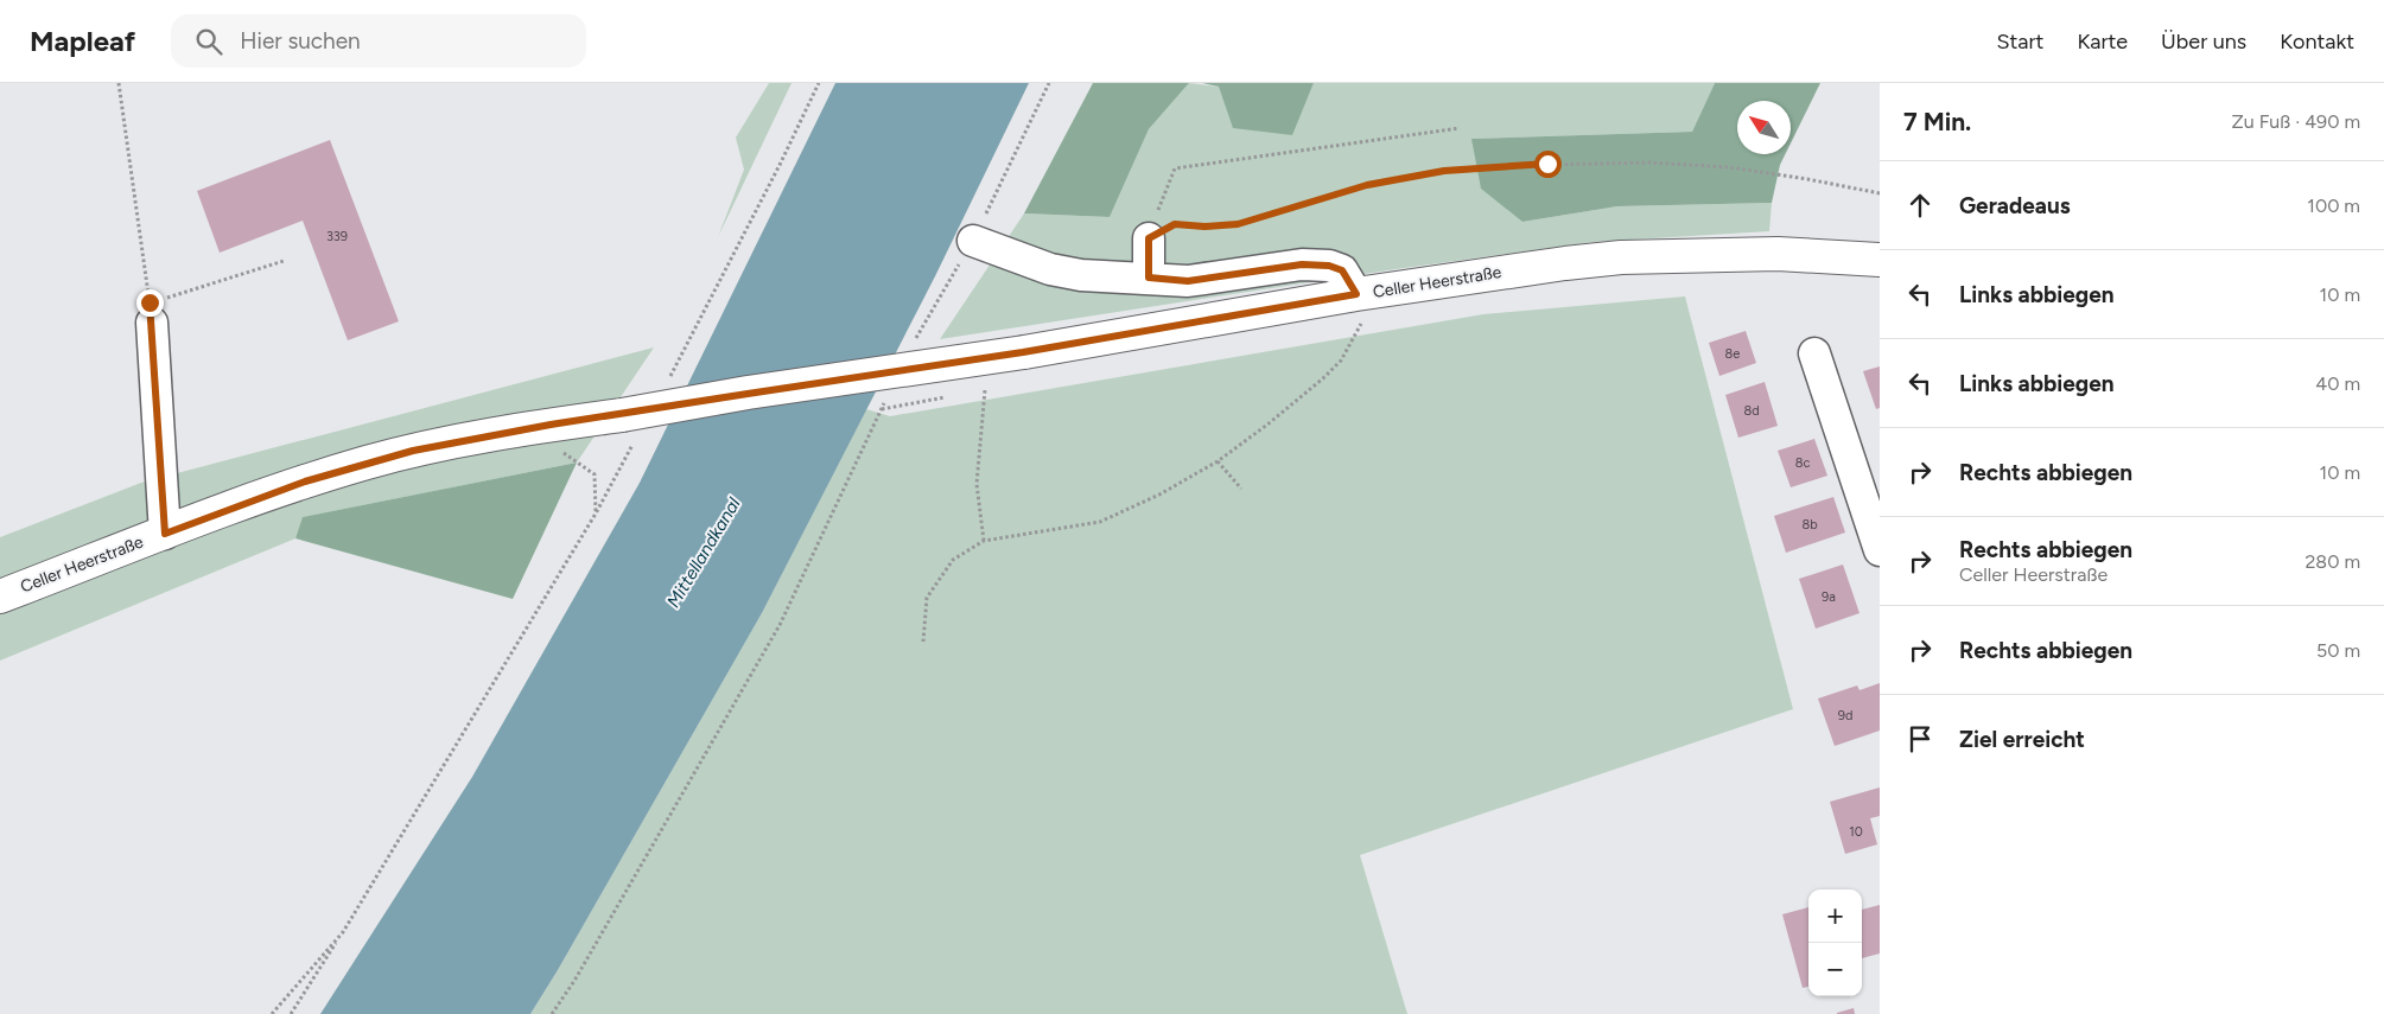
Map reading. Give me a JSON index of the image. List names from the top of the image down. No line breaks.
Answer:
{"streets":{"main road":["Celler Heerstraße"]},"water":["Mittellandkanal"],"house_numbers":["339","8e","8d","8c","8b","9a","9d","10"],"north":"top left","page":{"header":"Mapleaf","search":"Hier suchen","nav":["Start","Karte","Über uns","Kontakt"],"heading":["7 Min.","Zu Fuß · 490 m"],"list":[["Geradeaus","100 m"],["Links abbiegen","10 m"],["Links abbiegen","40 m"],["Rechts abbiegen","10 m"],["Rechts abbiegen","Celler Heerstraße","280 m"],["Rechts abbiegen","50 m"],"Ziel erreicht"],"map_buttons":["+","−"]}}
